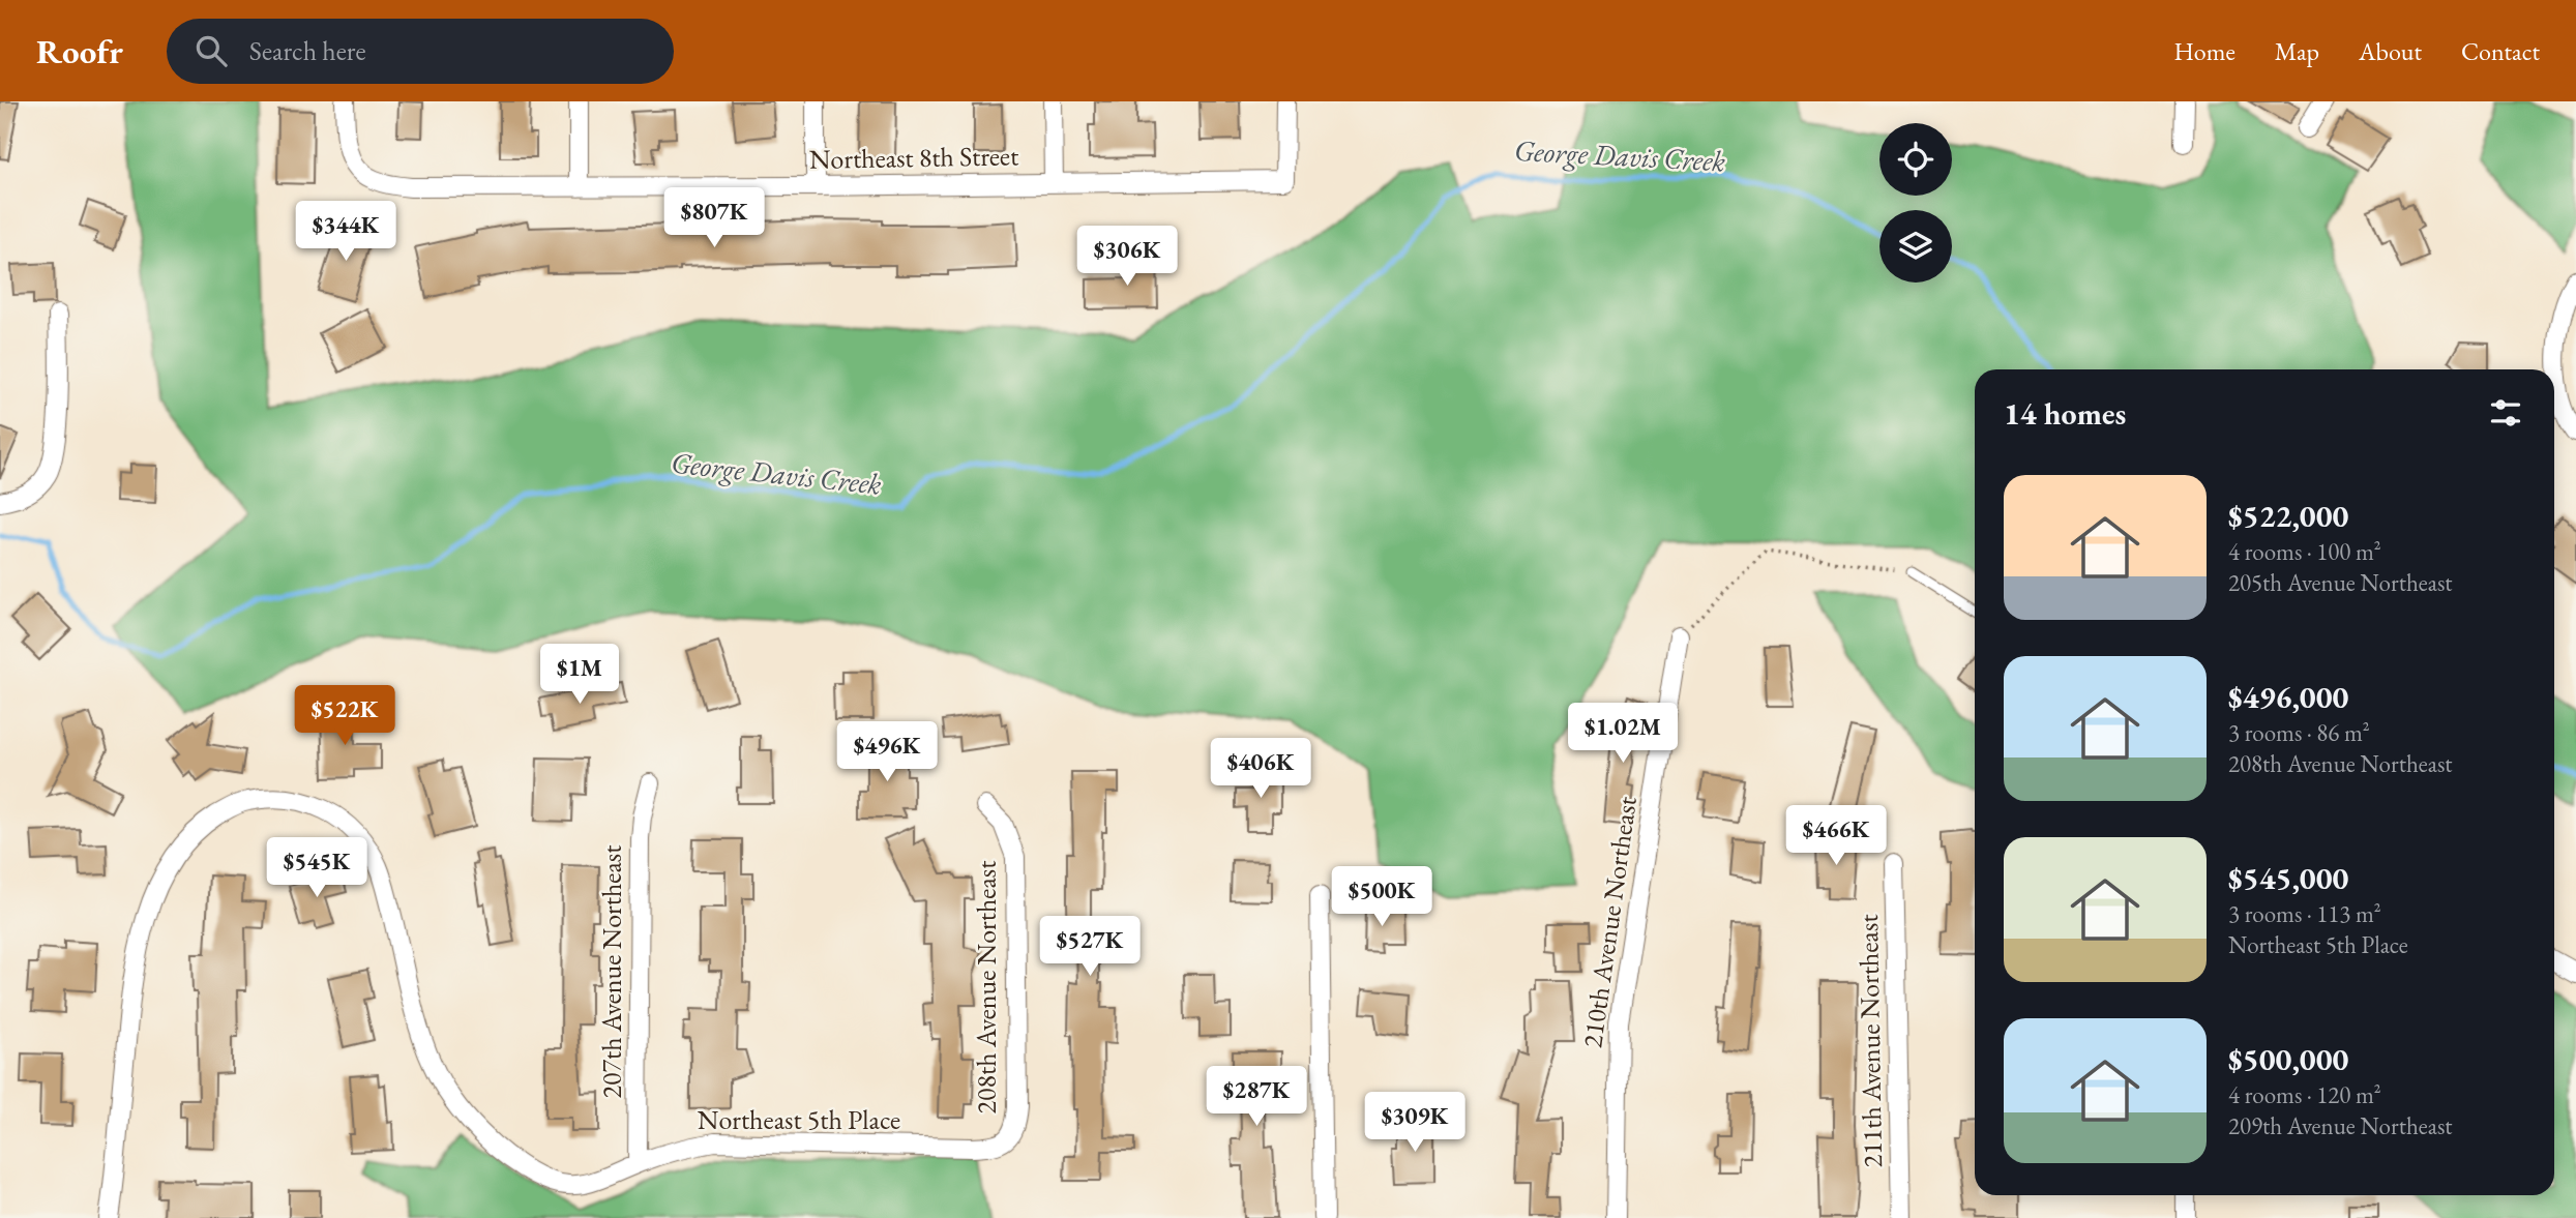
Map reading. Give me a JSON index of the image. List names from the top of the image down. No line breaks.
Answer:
{"streets":{"street":["Northeast 8th Street","210th Avenue Northeast","207th Avenue Northeast","208th Avenue Northeast","211th Avenue Northeast","Northeast 5th Place"]},"crossings":[["207th Avenue Northeast","Northeast 5th Place"],["208th Avenue Northeast","Northeast 5th Place"]],"water":["George Davis Creek"],"page":{"header":"Roofr","search":"Search here","nav":["Home","Map","About","Contact"],"price":["$807K","$344K","$306K","$1M","$522K","$1.02M","$496K","$406K","$466K","$545K","$500K","$527K","$287K","$309K"],"heading":"14 homes","list":[{"name":"$522,000","note":"4 rooms · 100 m² · 205th Avenue Northeast"},{"name":"$496,000","note":"3 rooms · 86 m² · 208th Avenue Northeast"},{"name":"$545,000","note":"3 rooms · 113 m² · Northeast 5th Place"},{"name":"$500,000","note":"4 rooms · 120 m² · 209th Avenue Northeast"}]}}
